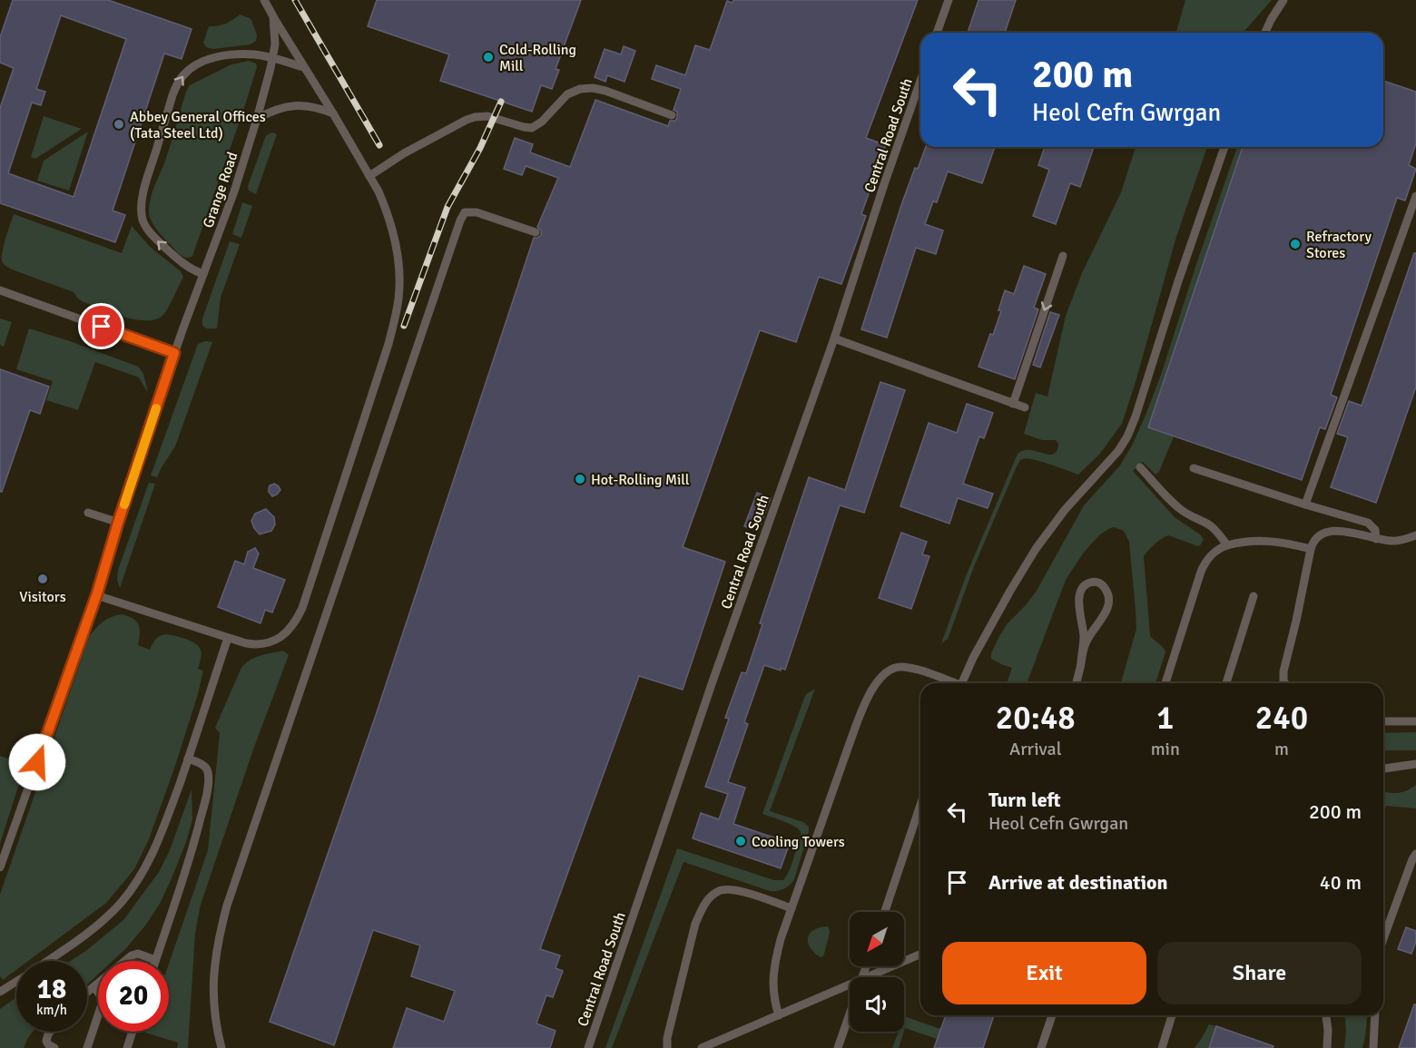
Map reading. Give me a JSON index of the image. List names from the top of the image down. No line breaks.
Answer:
{"streets":{"lane":["Central Road South","Grange Road"]},"places":["Cold-Rolling Mill","Abbey General Offices (Tata Steel Ltd)","Refractory Stores","Hot-Rolling Mill","Visitors","Cooling Towers"],"north":"bottom left","page":{"turn":["200 m","Heol Cefn Gwrgan"],"eta":["20:48","Arrival","1","min","240","m"],"list":[{"name":"Turn left","note":"Heol Cefn Gwrgan","value":"200 m"},{"name":"Arrive at destination","value":"40 m"}],"buttons":["Exit","Share"],"speed":"18 km/h","limit":"20"}}
